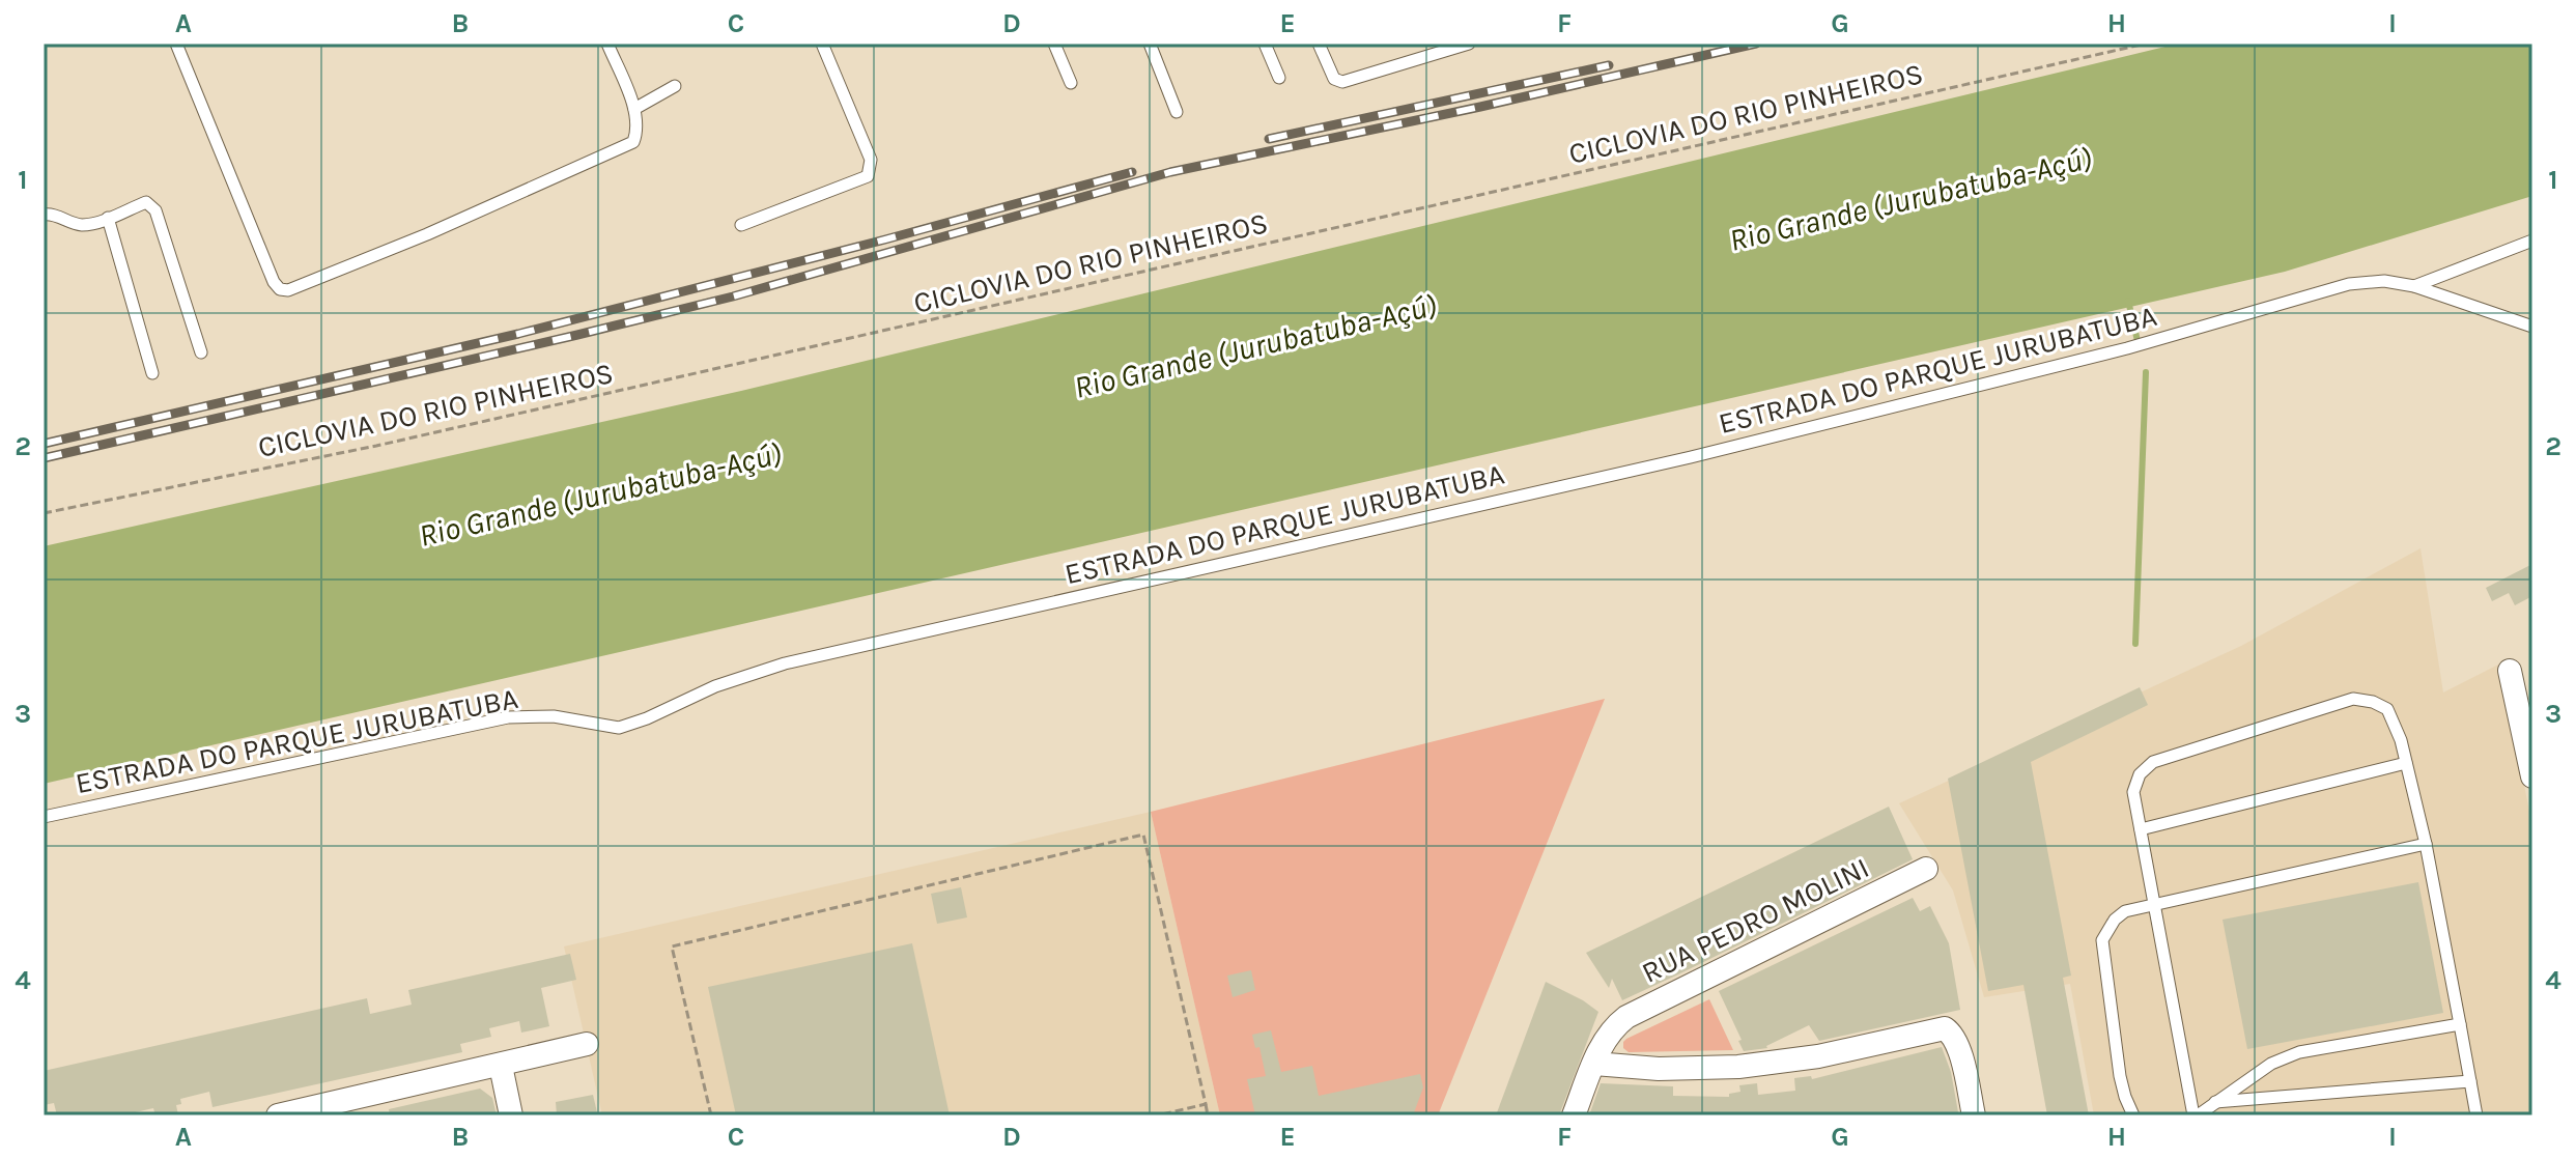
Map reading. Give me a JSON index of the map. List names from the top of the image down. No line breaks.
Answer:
{"streets":{"street":["RUA PEDRO MOLINI"],"lane":["ESTRADA DO PARQUE JURUBATUBA"],"path":["CICLOVIA DO RIO PINHEIROS"]},"water":["Rio Grande (Jurubatuba-Açú)"],"grid":{"columns":["A","B","C","D","E","F","G","H","I"],"rows":["1","2","3","4"]}}
